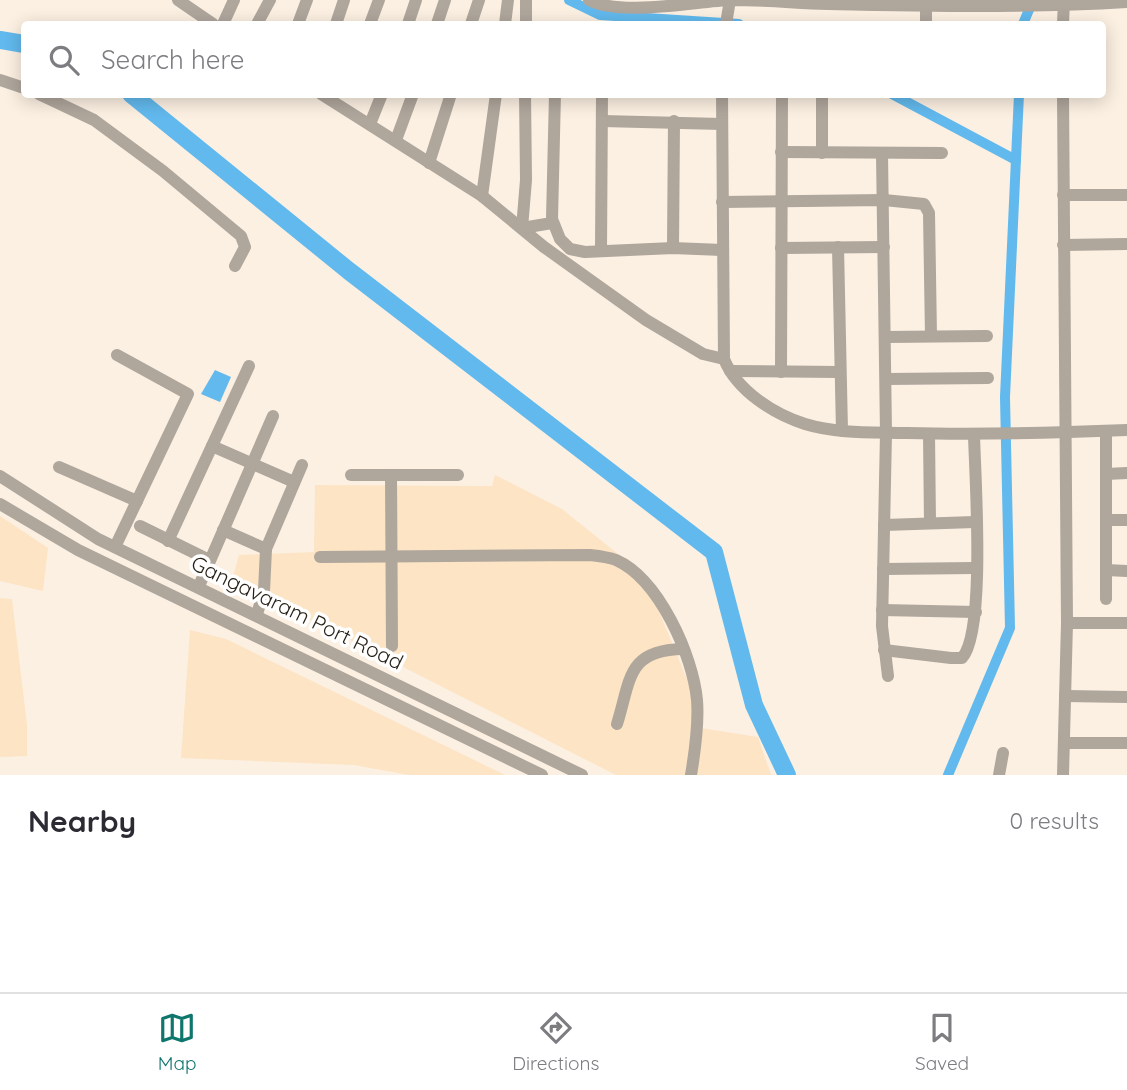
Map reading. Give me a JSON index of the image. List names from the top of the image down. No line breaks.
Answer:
{"streets":{"street":["Gangavaram Port Road"]},"page":{"search":"Search here","heading":["Nearby","0 results"],"nav":["Map","Directions","Saved"]}}
